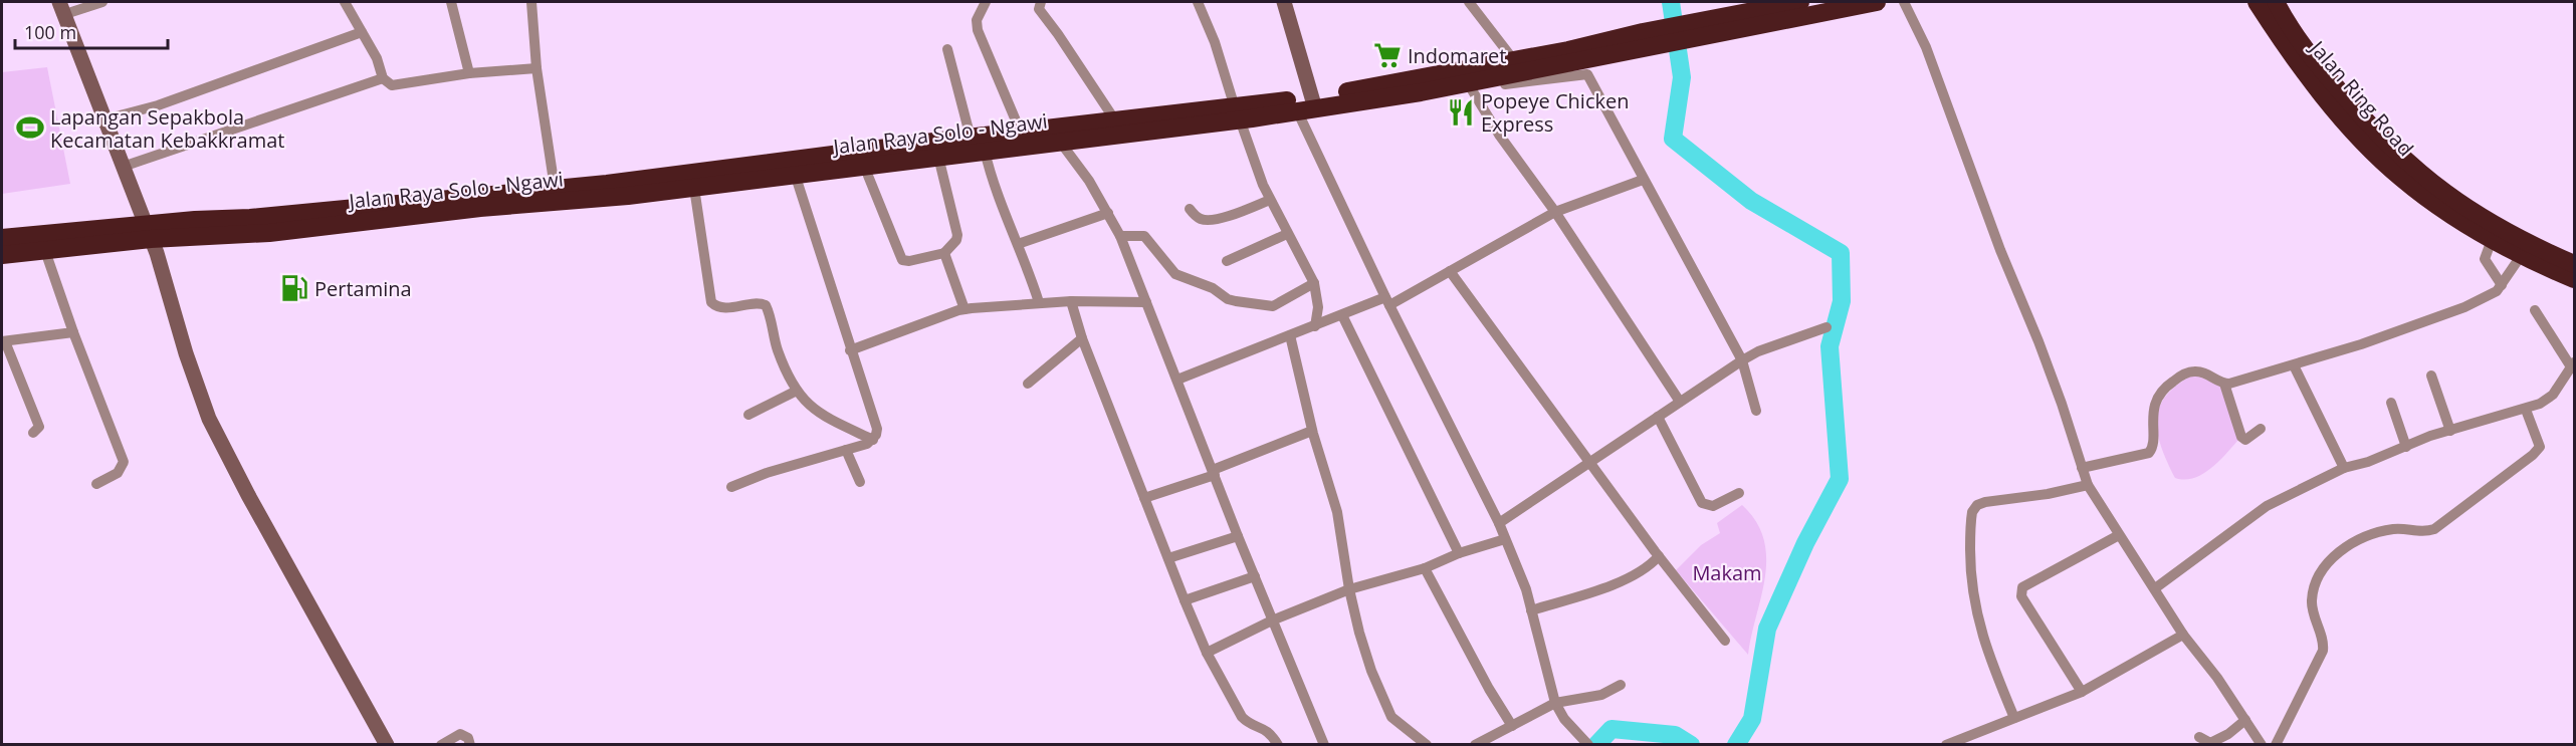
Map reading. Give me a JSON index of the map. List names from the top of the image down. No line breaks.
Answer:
{"streets":{"highway":["Jalan Ring Road","Jalan Raya Solo - Ngawi"]},"parks":["Makam"],"places":{"supermarket":["Indomaret"],"restaurant":["Popeye Chicken Express"],"sports":["Lapangan Sepakbola Kecamatan Kebakkramat"],"fuel station":["Pertamina"]},"scale_bar":"100 m"}
